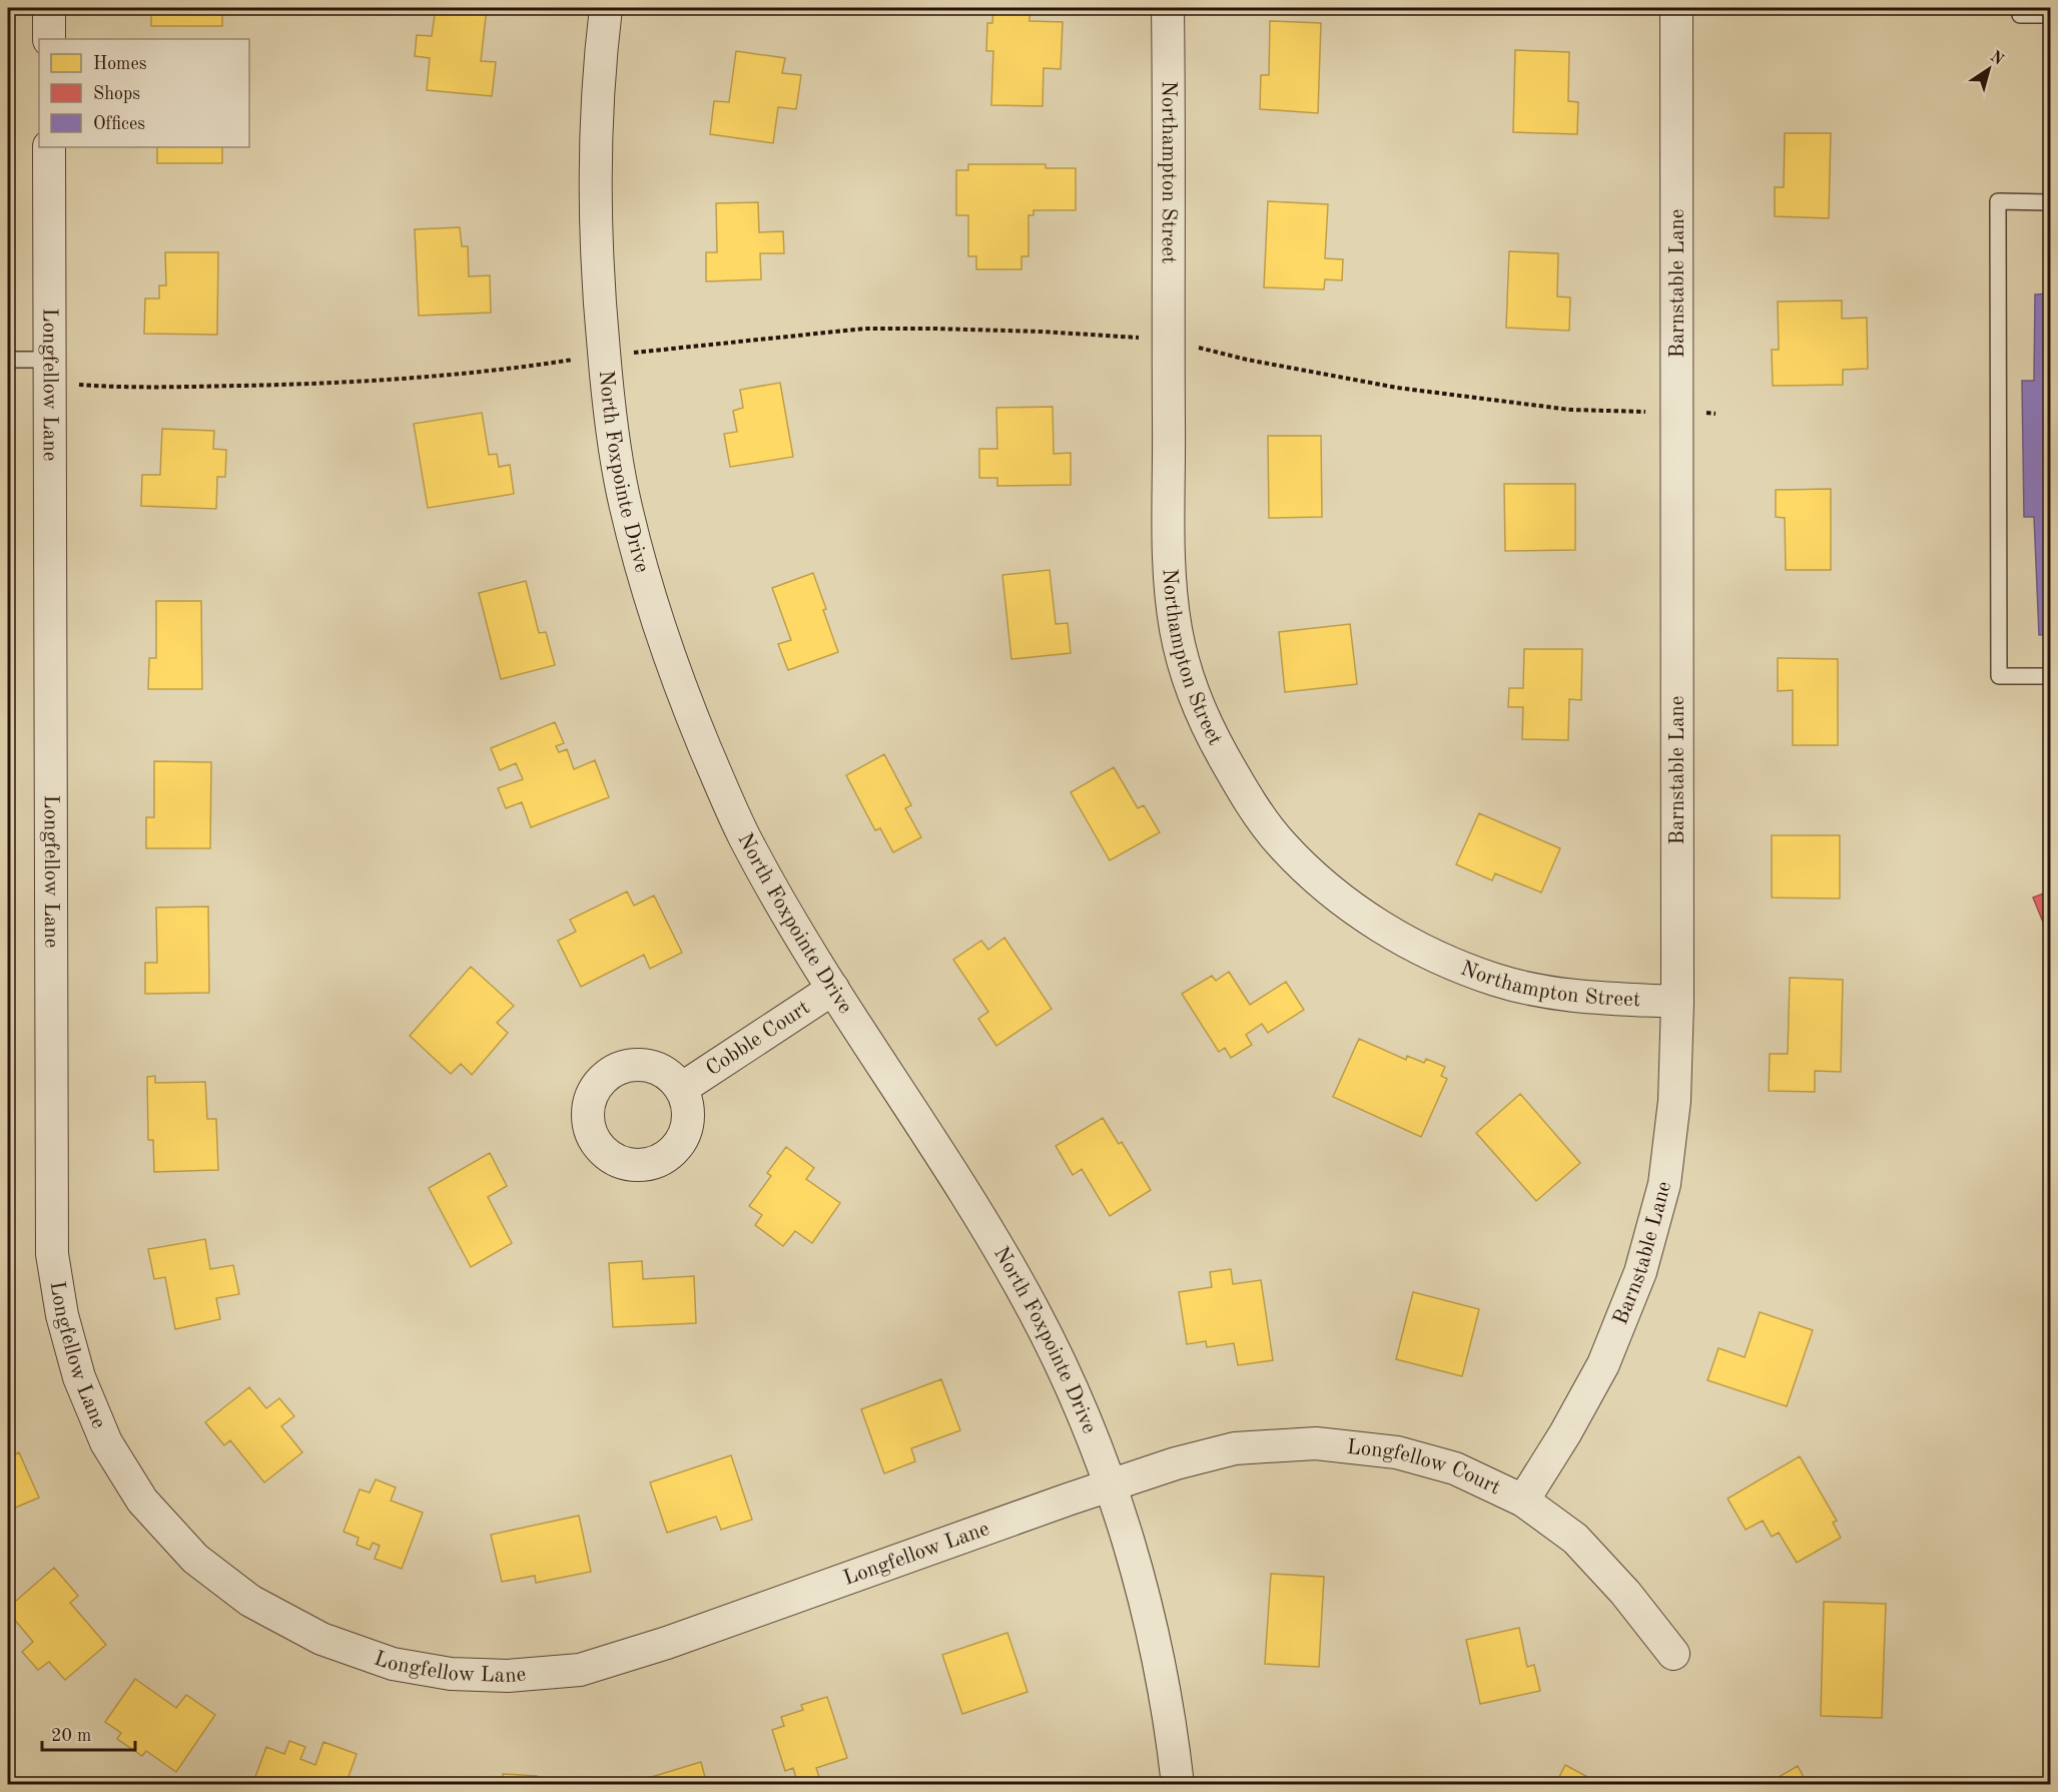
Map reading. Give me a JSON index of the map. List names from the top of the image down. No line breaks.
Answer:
{"streets":{"street":["Northampton Street","Barnstable Lane","Longfellow Lane","North Foxpointe Drive","Cobble Court","Longfellow Court"]},"crossings":[["Northampton Street","Barnstable Lane"],["Barnstable Lane","Longfellow Court"],["Longfellow Lane","North Foxpointe Drive"],["Longfellow Lane","Longfellow Court"],["North Foxpointe Drive","Cobble Court"],["North Foxpointe Drive","Longfellow Court"]],"legend":["Homes","Shops","Offices"],"scale_bar":"20 m","north":"top right"}
